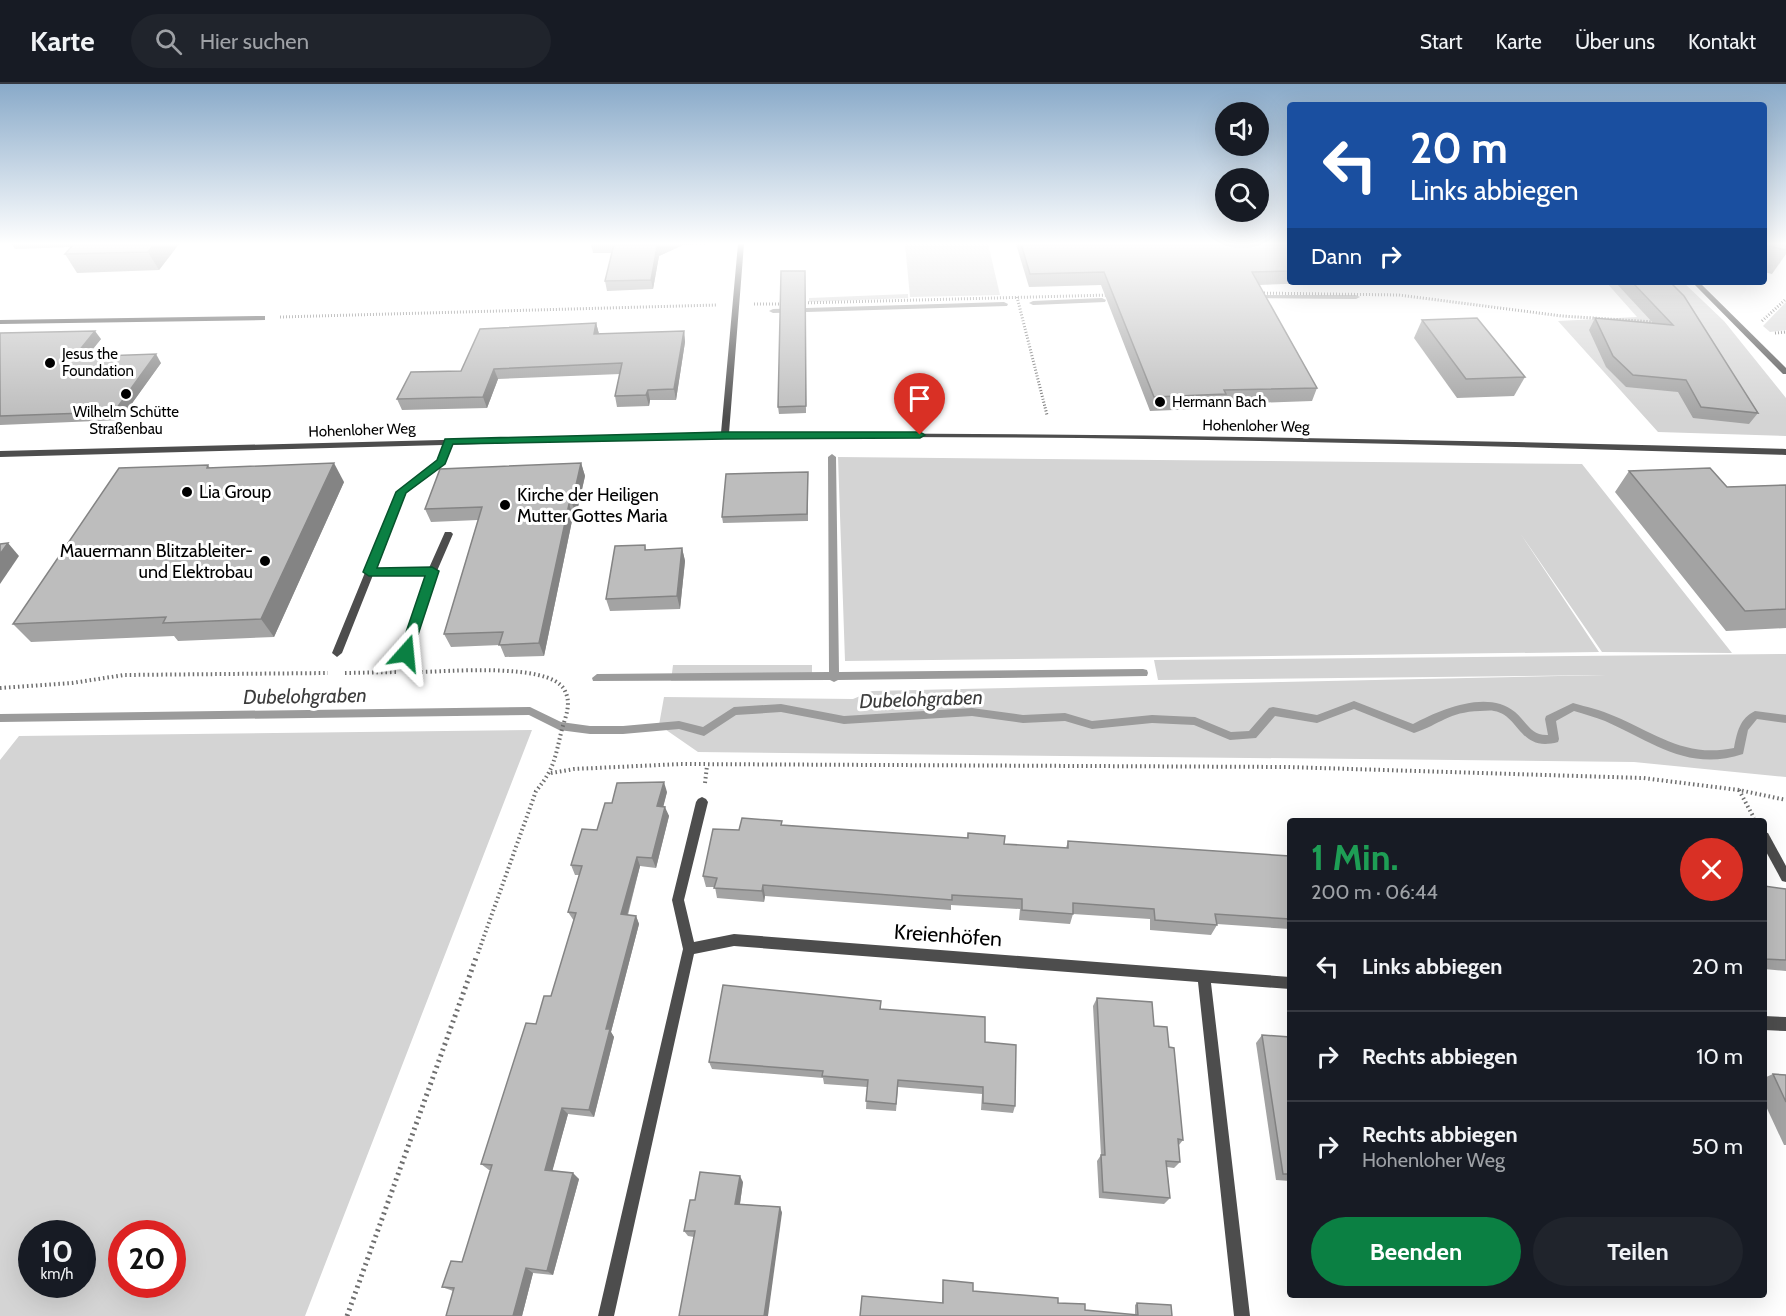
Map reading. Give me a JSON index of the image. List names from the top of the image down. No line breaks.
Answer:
{"streets":{"street":["Hohenloher Weg","Kreienhöfen"]},"water":["Dubelohgraben"],"places":["Jesus the Foundation","Wilhelm Schütte Straßenbau","Hermann Bach","Lia Group","Kirche der Heiligen Mutter Gottes Maria","Mauermann Blitzableiter- und Elektrobau"],"page":{"header":"Karte","search":"Hier suchen","nav":["Start","Karte","Über uns","Kontakt"],"turn":["20 m","Links abbiegen"],"then":"Dann","heading":["1 Min.","200 m · 06:44"],"list":[{"name":"Links abbiegen","value":"20 m"},{"name":"Rechts abbiegen","value":"10 m"},{"name":"Rechts abbiegen","note":"Hohenloher Weg","value":"50 m"}],"buttons":["Beenden","Teilen"],"speed":"10 km/h","limit":"20"}}
